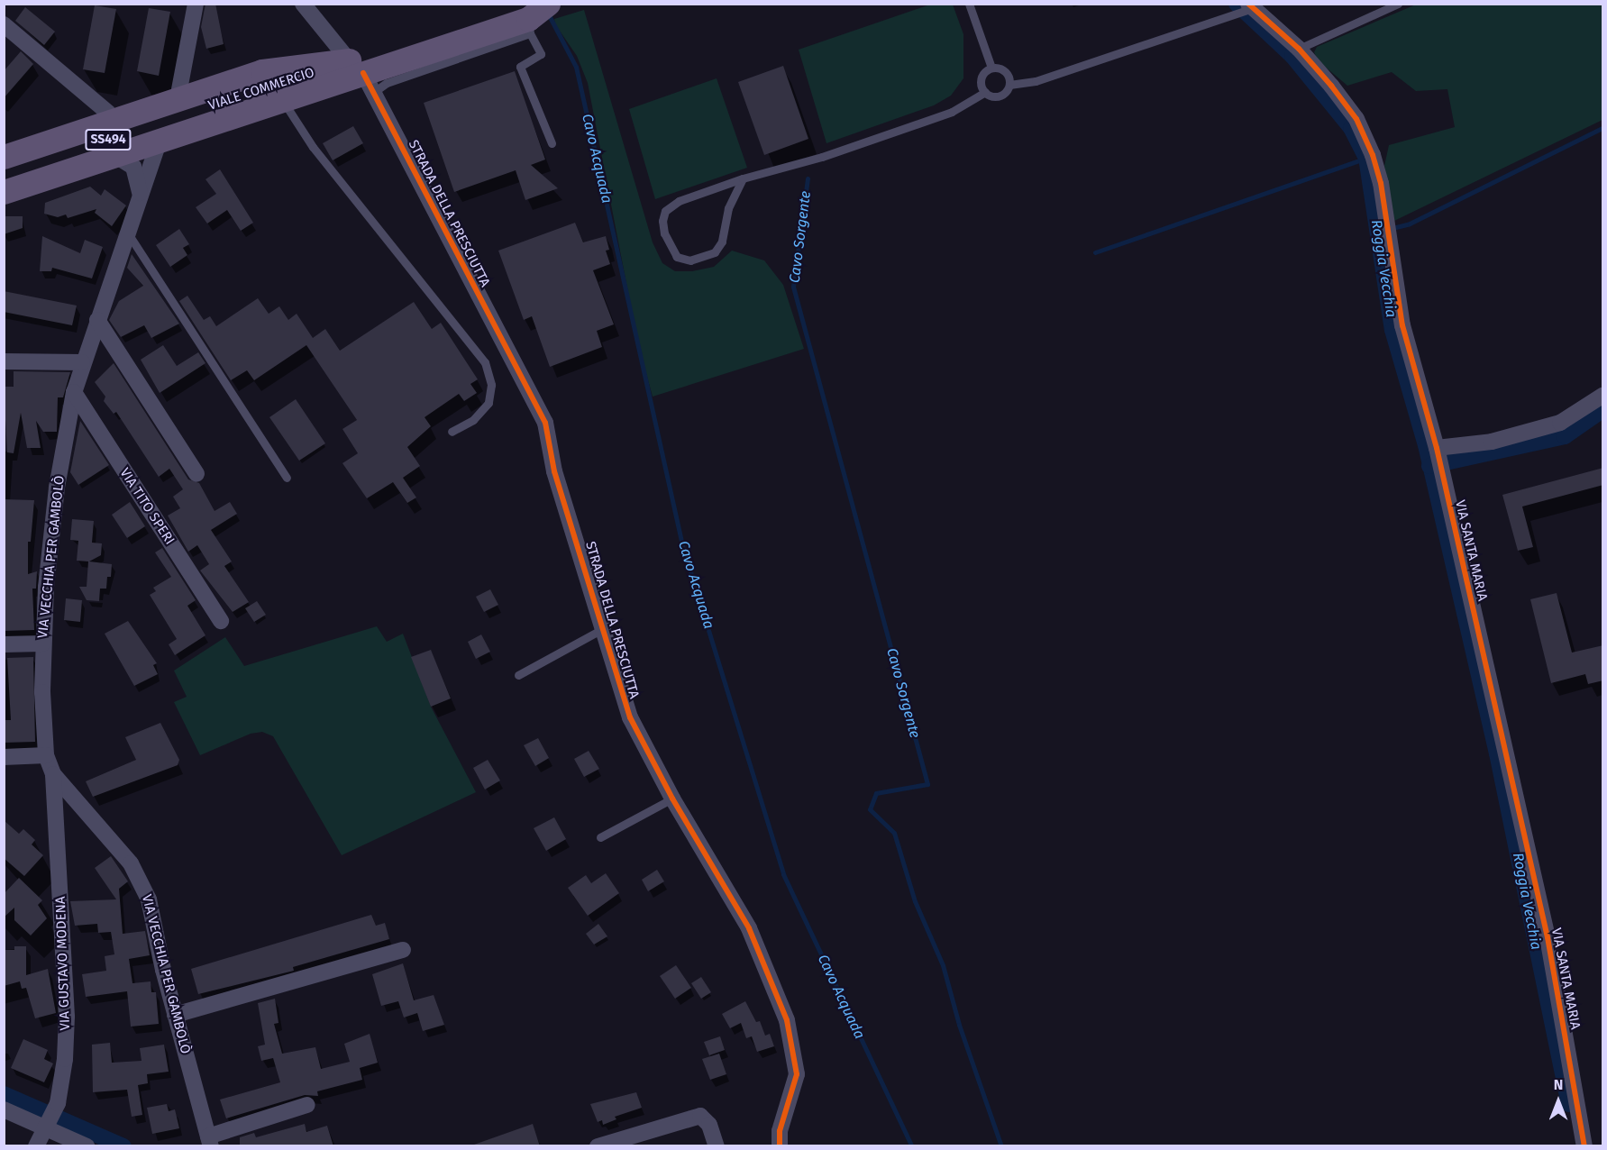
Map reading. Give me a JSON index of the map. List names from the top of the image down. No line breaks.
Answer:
{"streets":{"main road":["VIALE COMMERCIO","SS494"],"street":["STRADA DELLA PRESCIUTTA","VIA TITO SPERI","VIA SANTA MARIA","VIA VECCHIA PER GAMBOLÒ","VIA GUSTAVO MODENA"]},"crossings":[["VIALE COMMERCIO","STRADA DELLA PRESCIUTTA"],["VIA TITO SPERI","VIA VECCHIA PER GAMBOLÒ"],["VIA VECCHIA PER GAMBOLÒ","VIA GUSTAVO MODENA"]],"water":["Cavo Acquada","Cavo Sorgente","Roggia Vecchia"],"north":"top"}
